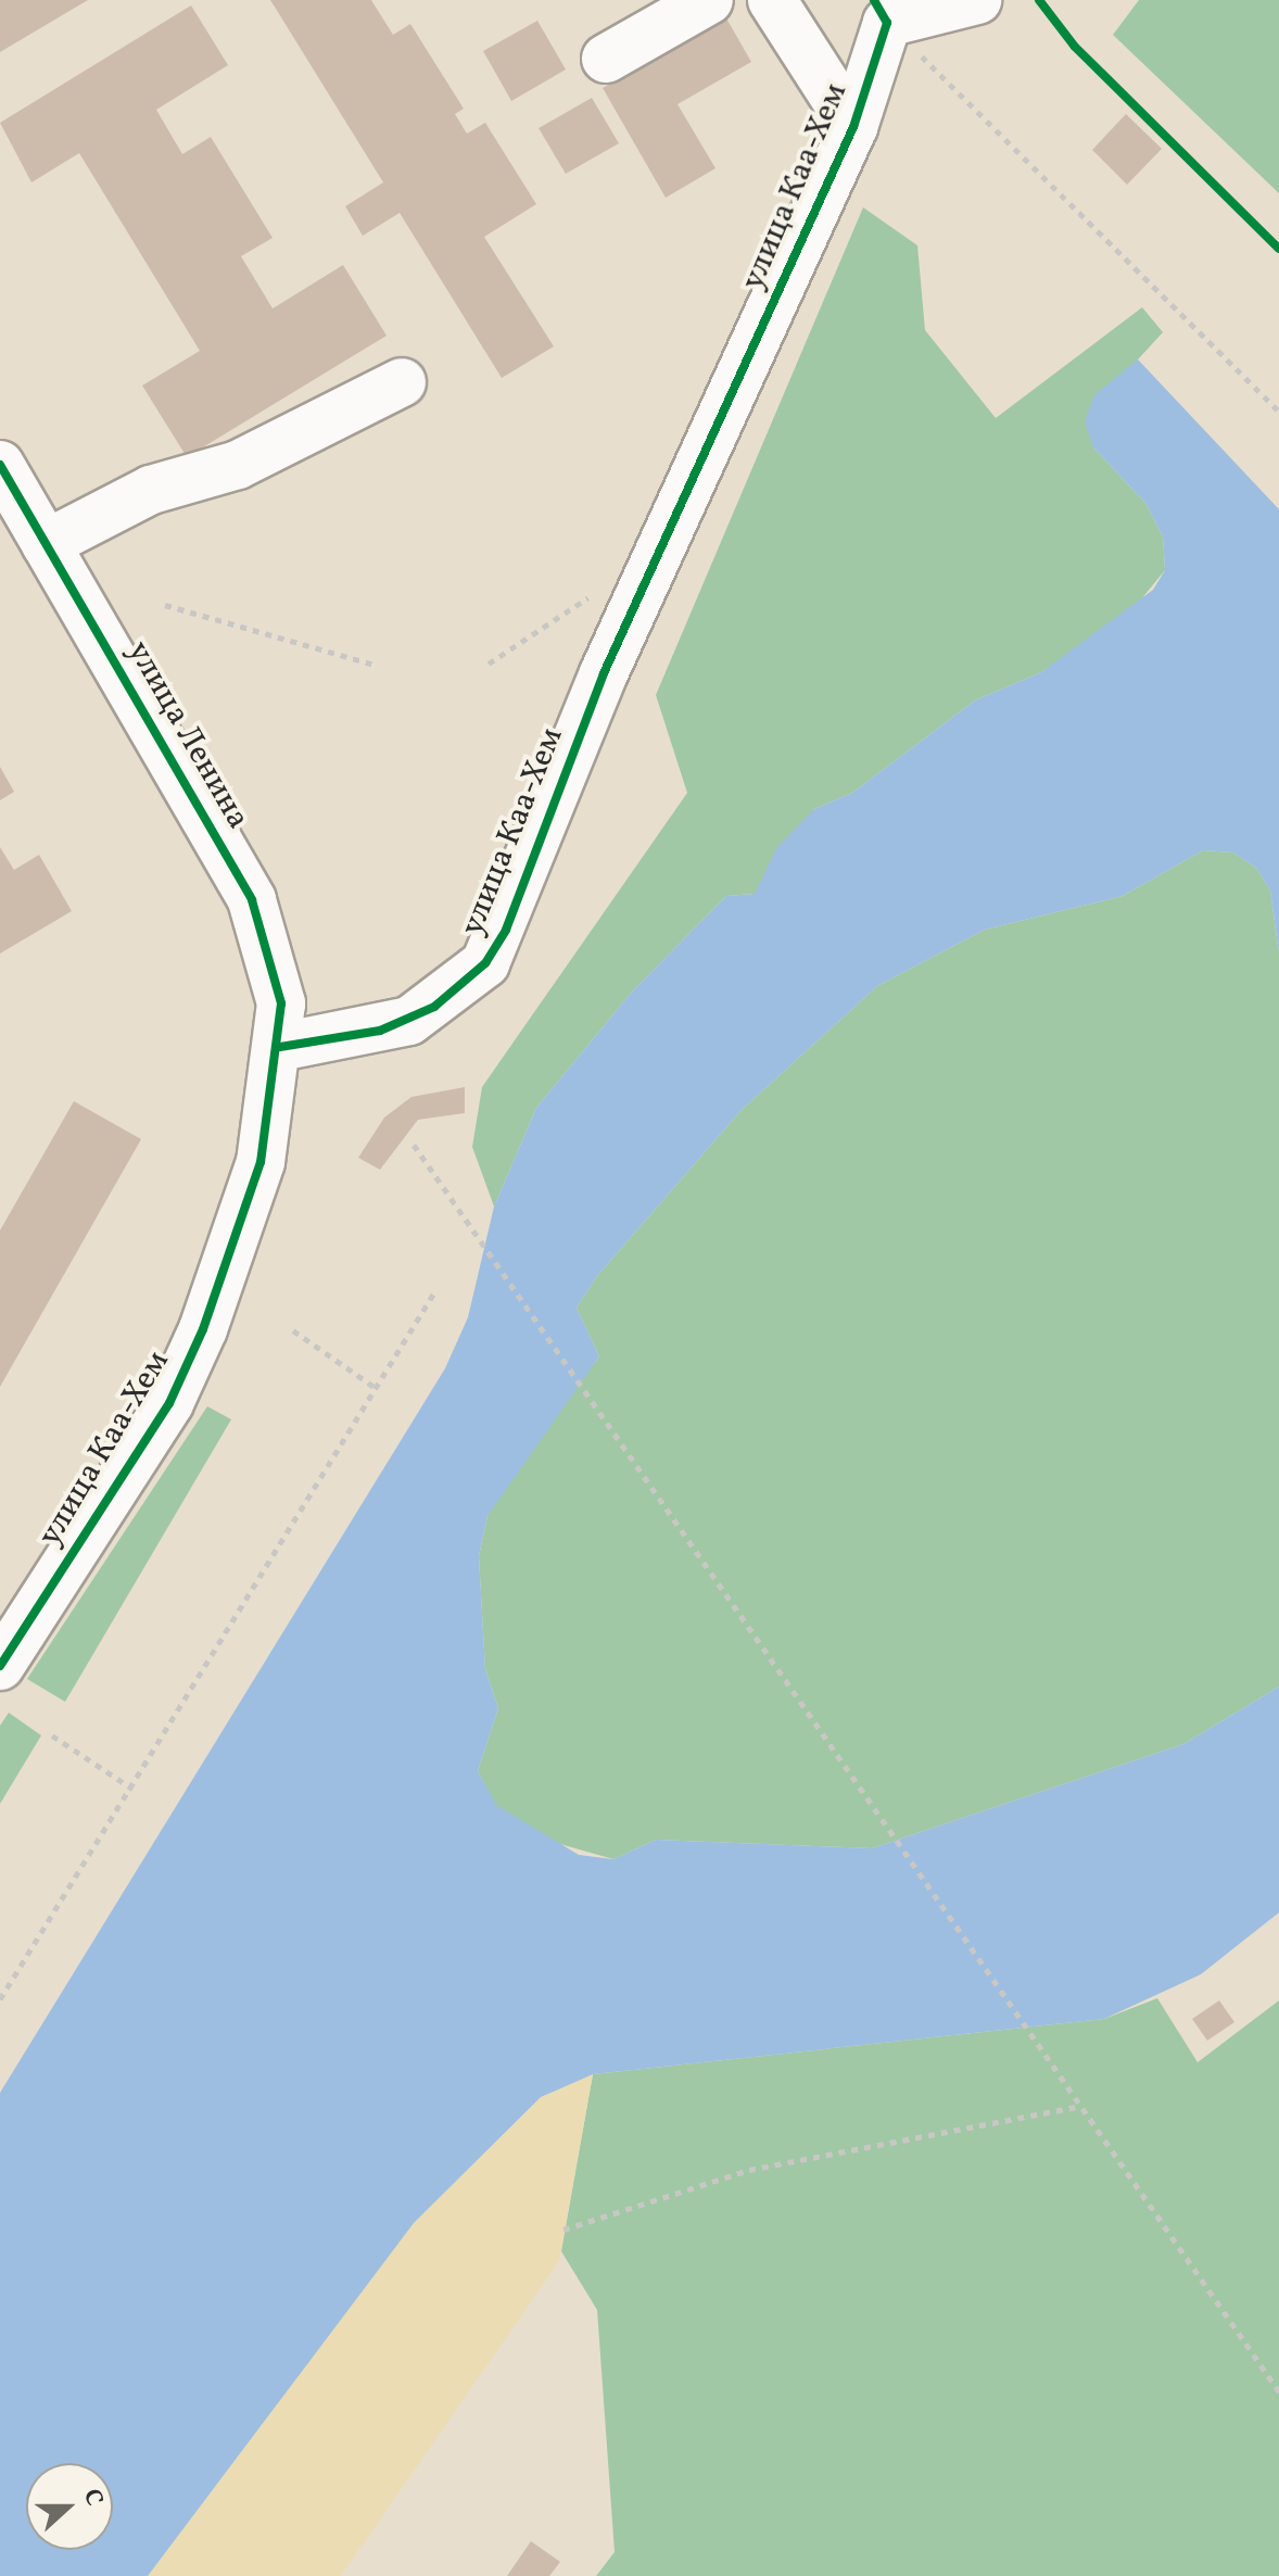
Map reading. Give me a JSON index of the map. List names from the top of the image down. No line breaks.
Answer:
{"streets":{"street":["улица Каа-Хем","улица Ленина"]},"crossings":[["улица Каа-Хем","улица Ленина"]],"north":"right"}
